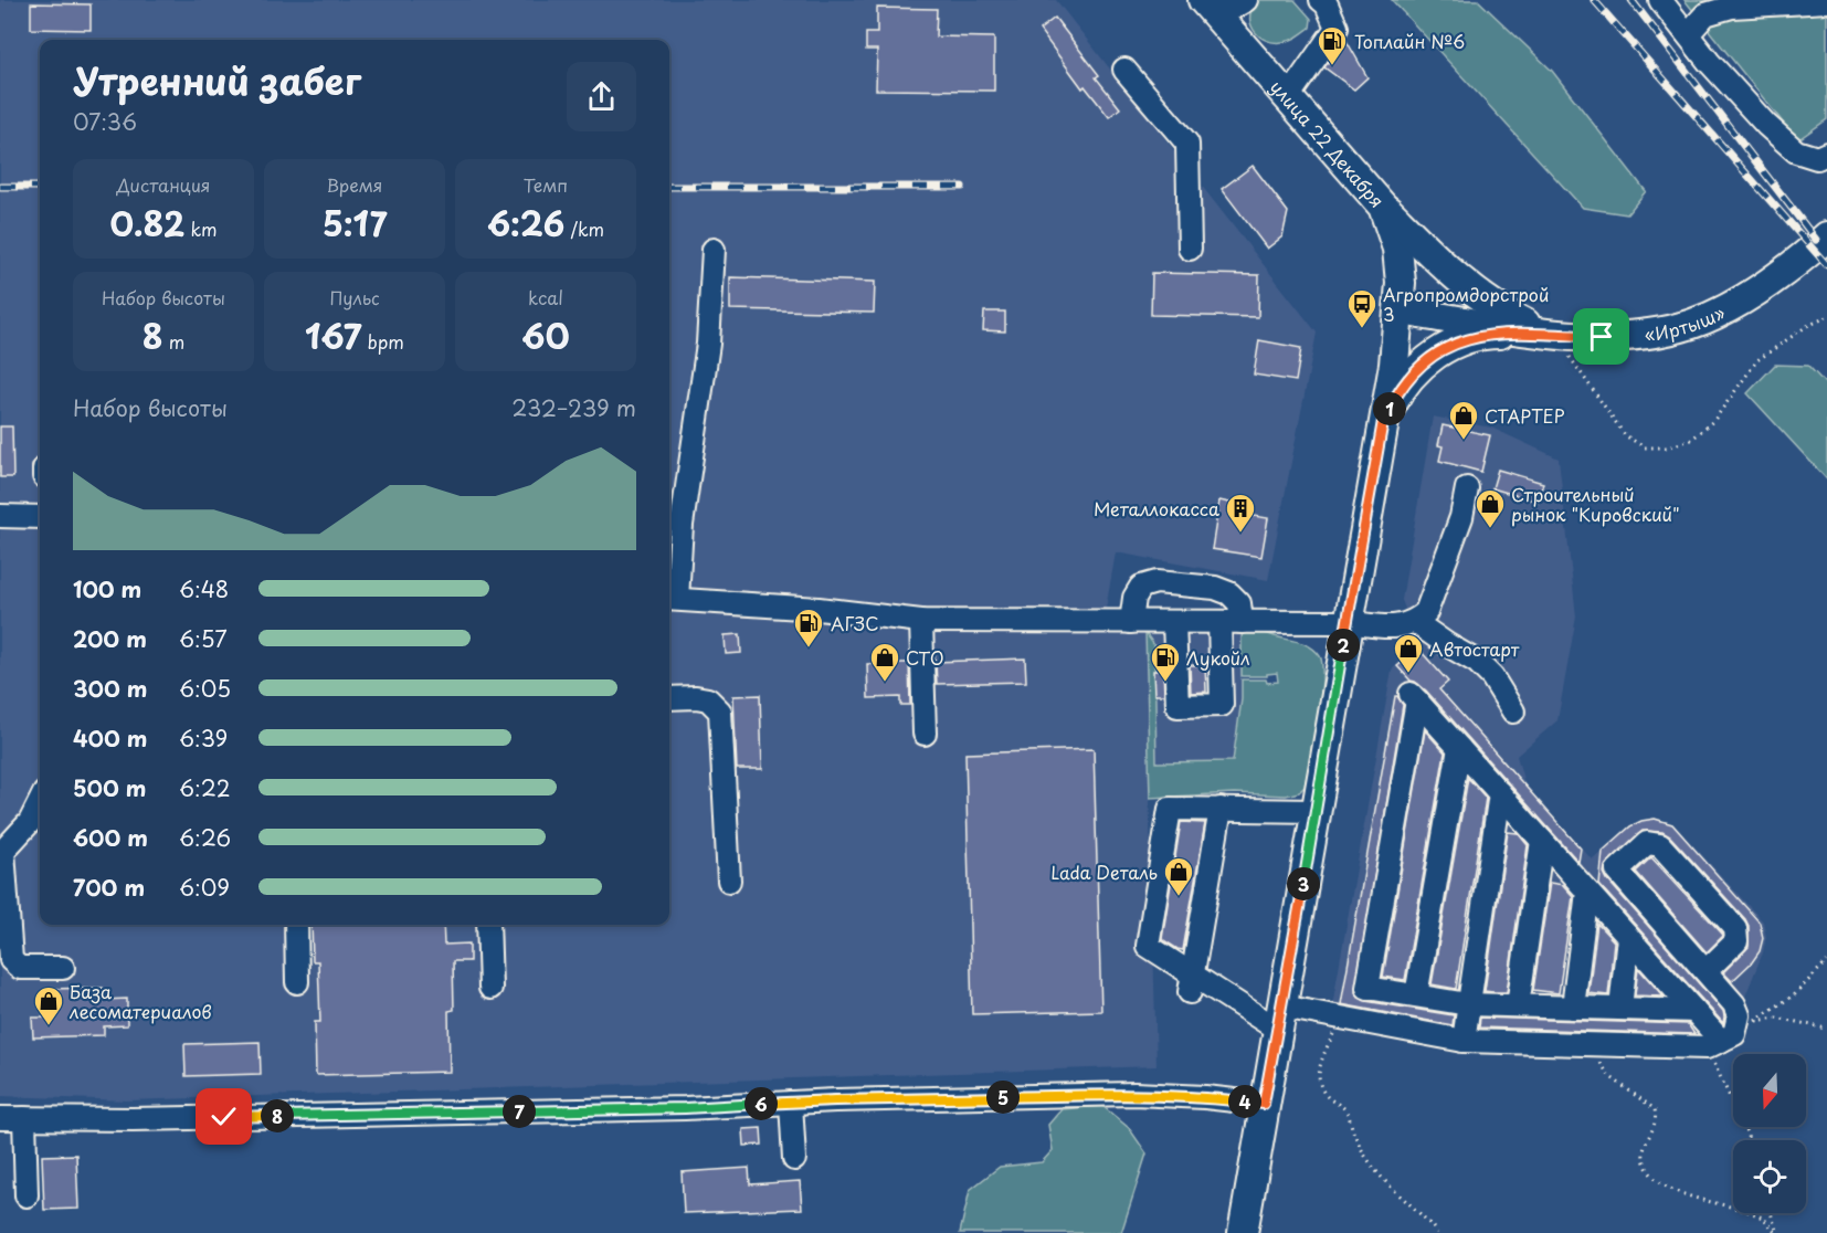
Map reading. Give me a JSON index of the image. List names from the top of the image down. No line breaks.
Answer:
{"streets":{"main road":["улица 22 Декабря","«Иртыш»"]},"crossings":[["улица 22 Декабря","«Иртыш»"]],"places":{"fuel station":["Топлайн №6","АГЗС","Лукойл"],"bus stop":["Агропромдорстрой 3"],"shop":["СТАРТЕР","Строительный рынок \"Кировский\"","Автостарт","СТО","Lada Dеталь","База лесоматериалов"],"building":["Металлокасса"]},"north":"bottom","page":{"heading":["Утренний забег","07:36"],"stats":[["Дистанция","0.82 km"],["Время","5:17"],["Темп","6:26 /km"],["Набор высоты","8 m"],["Пульс","167 bpm"],["kcal","60"]],"chart":["Набор высоты","232–239 m"],"pins":["1","2","3","5","4","6","7","8"],"list":[{"name":"100 m","note":"6:48"},{"name":"200 m","note":"6:57"},{"name":"300 m","note":"6:05"},{"name":"400 m","note":"6:39"},{"name":"500 m","note":"6:22"},{"name":"600 m","note":"6:26"},{"name":"700 m","note":"6:09"}]}}
